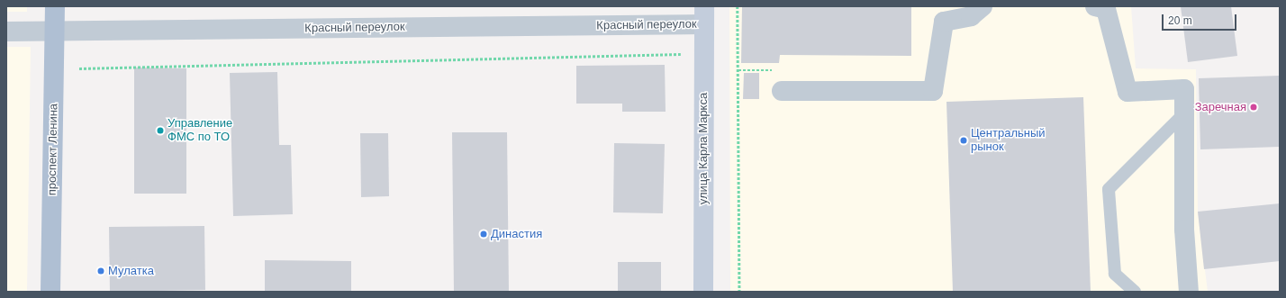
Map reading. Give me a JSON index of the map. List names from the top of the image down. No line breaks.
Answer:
{"streets":{"main road":["проспект Ленина"],"street":["Красный переулок","улица Карла Маркса"]},"crossings":[["Красный переулок","улица Карла Маркса"],["Красный переулок","проспект Ленина"]],"places":["Заречная","Управление ФМС по ТО","Центральный рынок","Династия","Мулатка"],"scale_bar":"20 m"}
